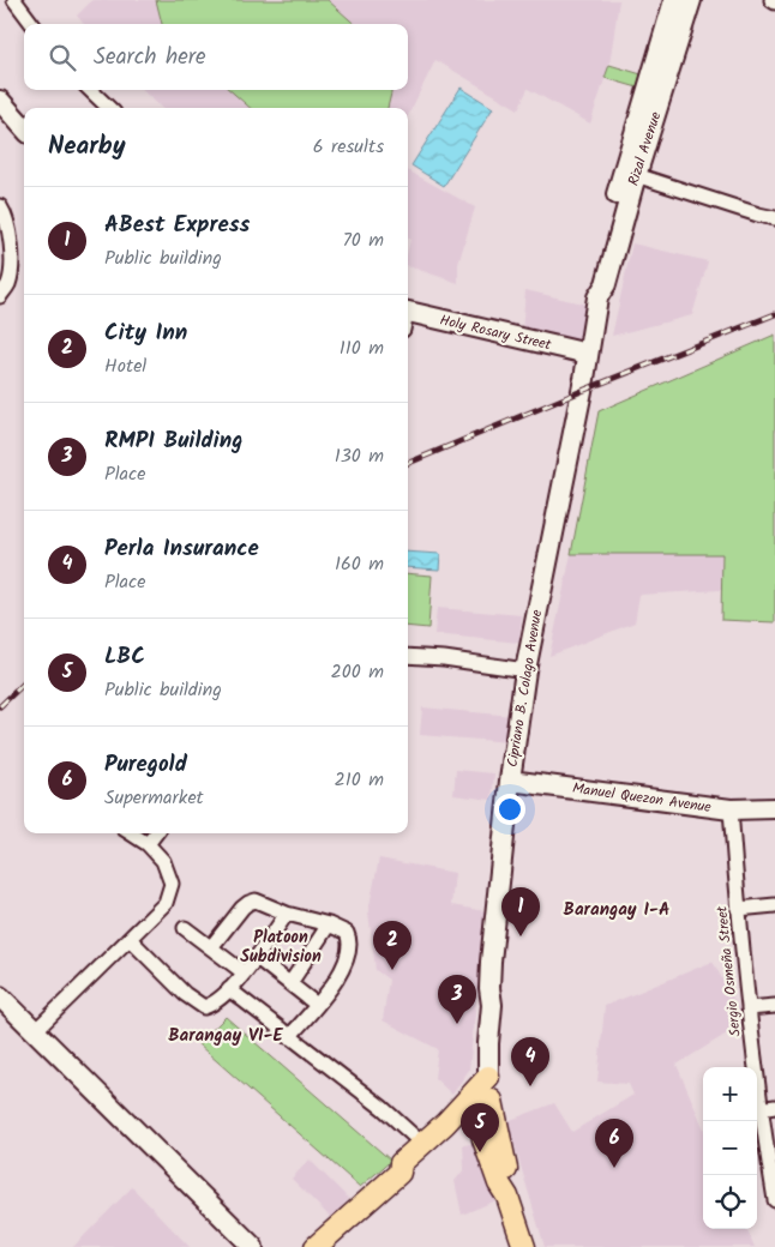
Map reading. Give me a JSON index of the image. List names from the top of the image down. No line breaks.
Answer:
{"streets":{"main road":["Rizal Avenue","Holy Rosary Street","Cipriano B. Colago Avenue","Manuel Quezon Avenue"],"street":["Sergio Osmeña Street"]},"crossings":[["Rizal Avenue","Holy Rosary Street"],["Rizal Avenue","Cipriano B. Colago Avenue"],["Cipriano B. Colago Avenue","Manuel Quezon Avenue"],["Manuel Quezon Avenue","Sergio Osmeña Street"]],"districts":["Barangay I-A","Platoon Subdivision","Barangay VI-E"],"page":{"search":"Search here","heading":["Nearby","6 results"],"list":[{"mark":"1","name":"ABest Express","note":"Public building","value":"70 m"},{"mark":"2","name":"City Inn","note":"Hotel","value":"110 m"},{"mark":"3","name":"RMPI Building","note":"Place","value":"130 m"},{"mark":"4","name":"Perla Insurance","note":"Place","value":"160 m"},{"mark":"5","name":"LBC","note":"Public building","value":"200 m"},{"mark":"6","name":"Puregold","note":"Supermarket","value":"210 m"}],"pins":["1","2","3","4","5","6"],"map_buttons":["+","−"]}}
